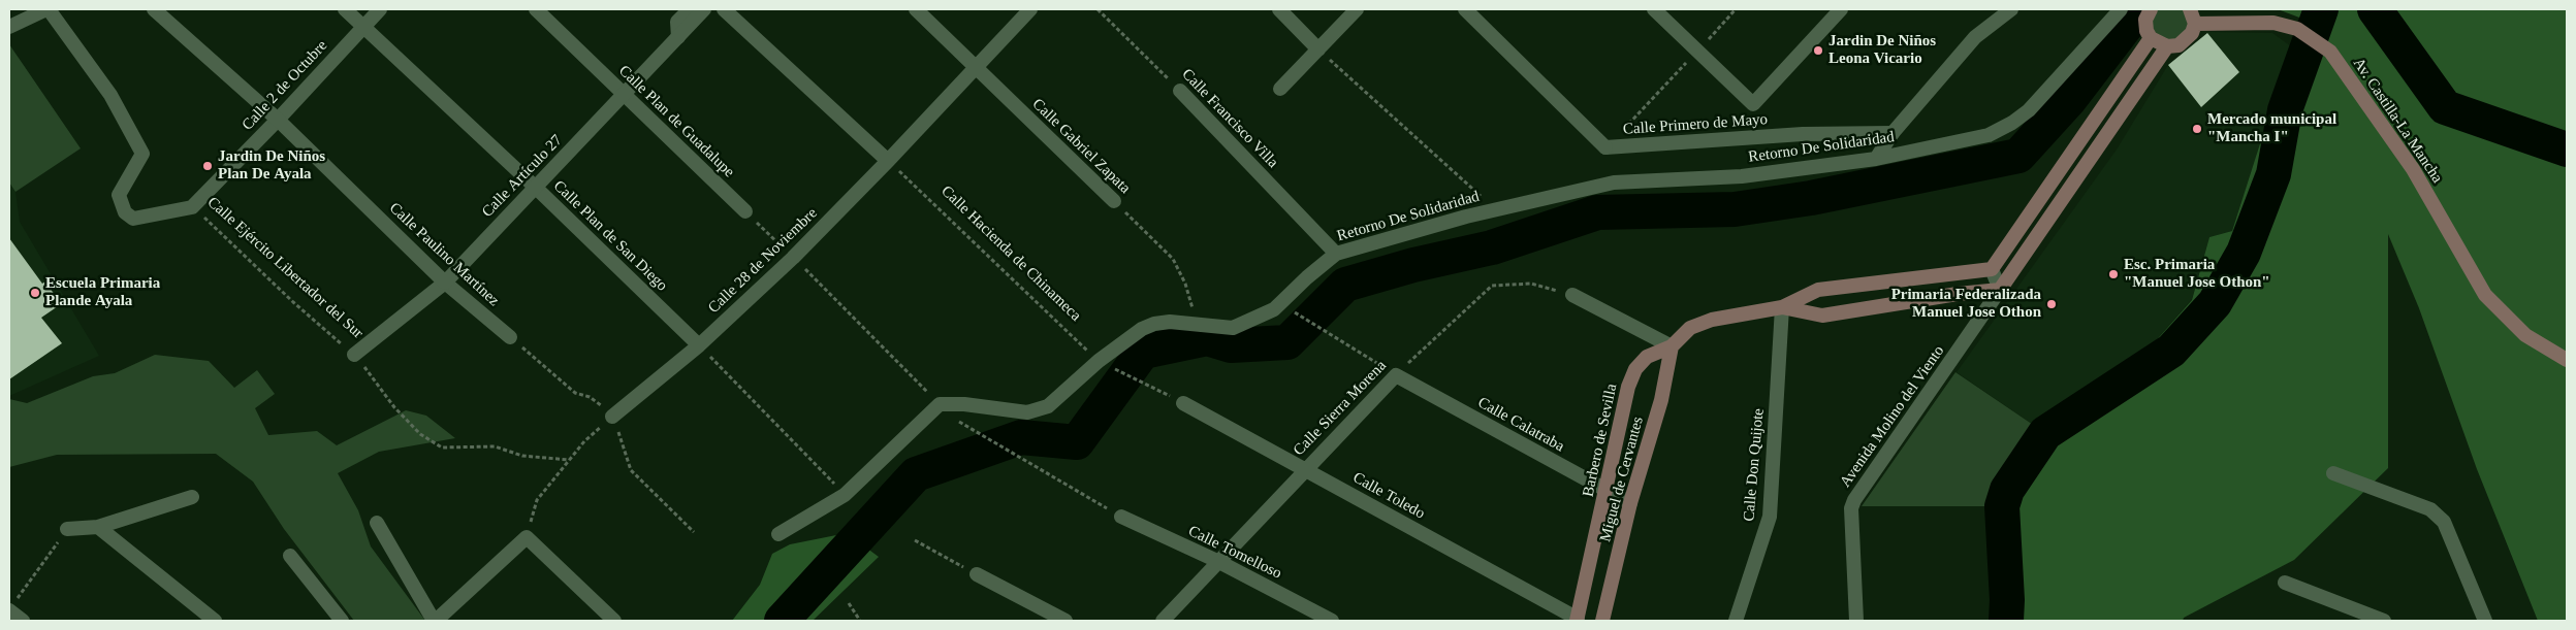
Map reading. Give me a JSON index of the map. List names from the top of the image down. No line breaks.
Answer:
{"streets":{"main road":["Av. Castilla-La Mancha","Avenida Molino del Viento","Barbero de Sevilla","Miguel de Cervantes"],"street":["Calle 2 de Octubre","Calle Francisco Villa","Calle Plan de Guadalupe","Calle Primero de Mayo","Calle Gabriel Zapata","Retorno De Solidaridad","Calle Artículo 27","Calle Plan de San Diego","Calle Paulino Martínez","Calle 28 de Noviembre","Calle Ejército Libertador del Sur","Calle Sierra Morena","Calle Calatraba","Calle Don Quijote","Calle Toledo","Calle Tomelloso"],"path":["Calle Hacienda de Chinameca"]},"crossings":[["Calle 2 de Octubre","Calle Plan de San Diego"],["Calle 2 de Octubre","Calle Paulino Martínez"],["Calle 2 de Octubre","Calle Ejército Libertador del Sur"],["Calle Francisco Villa","Retorno De Solidaridad"],["Calle Plan de Guadalupe","Calle Artículo 27"],["Calle Gabriel Zapata","Retorno De Solidaridad"],["Calle Gabriel Zapata","Calle 28 de Noviembre"],["Retorno De Solidaridad","Calle Hacienda de Chinameca"],["Calle Artículo 27","Calle Plan de San Diego"],["Calle Artículo 27","Calle Paulino Martínez"],["Calle Artículo 27","Calle Ejército Libertador del Sur"],["Calle Plan de San Diego","Calle 28 de Noviembre"],["Calle Hacienda de Chinameca","Calle 28 de Noviembre"],["Calle Sierra Morena","Calle Calatraba"],["Calle Sierra Morena","Calle Toledo"],["Calle Sierra Morena","Calle Tomelloso"],["Avenida Molino del Viento","Barbero de Sevilla"],["Calle Calatraba","Barbero de Sevilla"],["Calle Calatraba","Miguel de Cervantes"],["Barbero de Sevilla","Calle Don Quijote"],["Barbero de Sevilla","Miguel de Cervantes"],["Barbero de Sevilla","Calle Toledo"]],"places":["Jardin De Niños Leona Vicario","Mercado municipal \"Mancha I\"","Jardin De Niños Plan De Ayala","Esc. Primaria \"Manuel Jose Othon\"","Escuela Primaria Plande Ayala","Primaria Federalizada Manuel Jose Othon"]}
